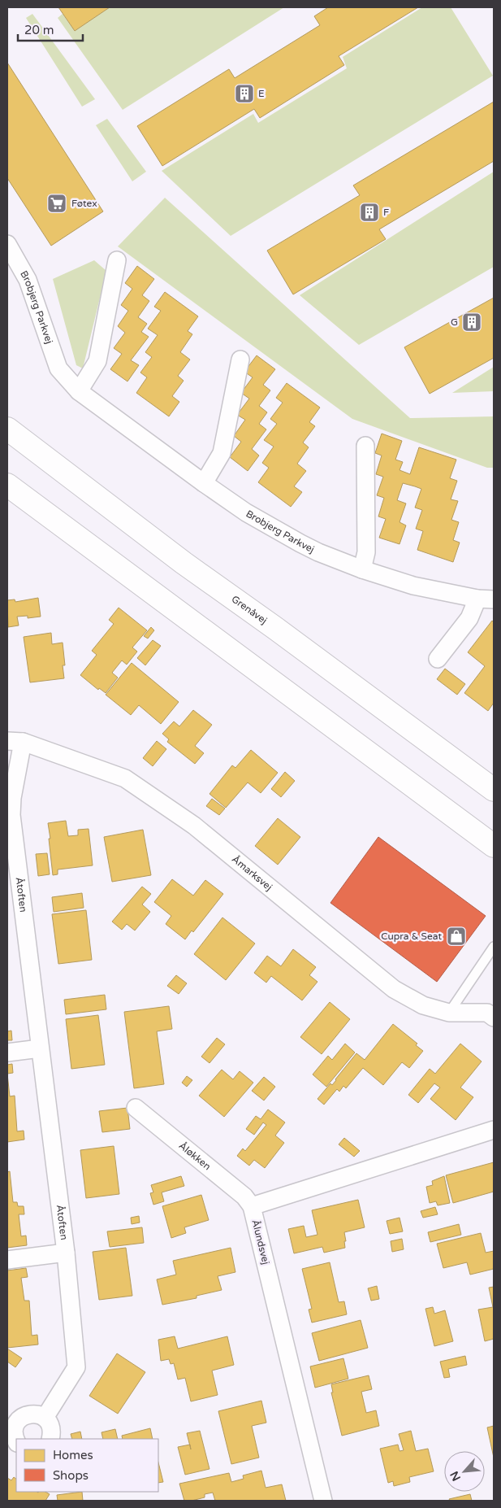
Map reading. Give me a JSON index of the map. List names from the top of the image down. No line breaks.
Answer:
{"streets":{"main road":["Grenåvej"],"street":["Brobjerg Parkvej","Åmarksvej","Åtoften","Åløkken","Ålundsvej"]},"crossings":[["Åmarksvej","Åtoften"],["Åløkken","Ålundsvej"]],"places":{"building":["E","F","G"],"supermarket":["Føtex"],"shop":["Cupra & Seat"]},"legend":["Homes","Shops"],"scale_bar":"20 m","north":"bottom left"}
